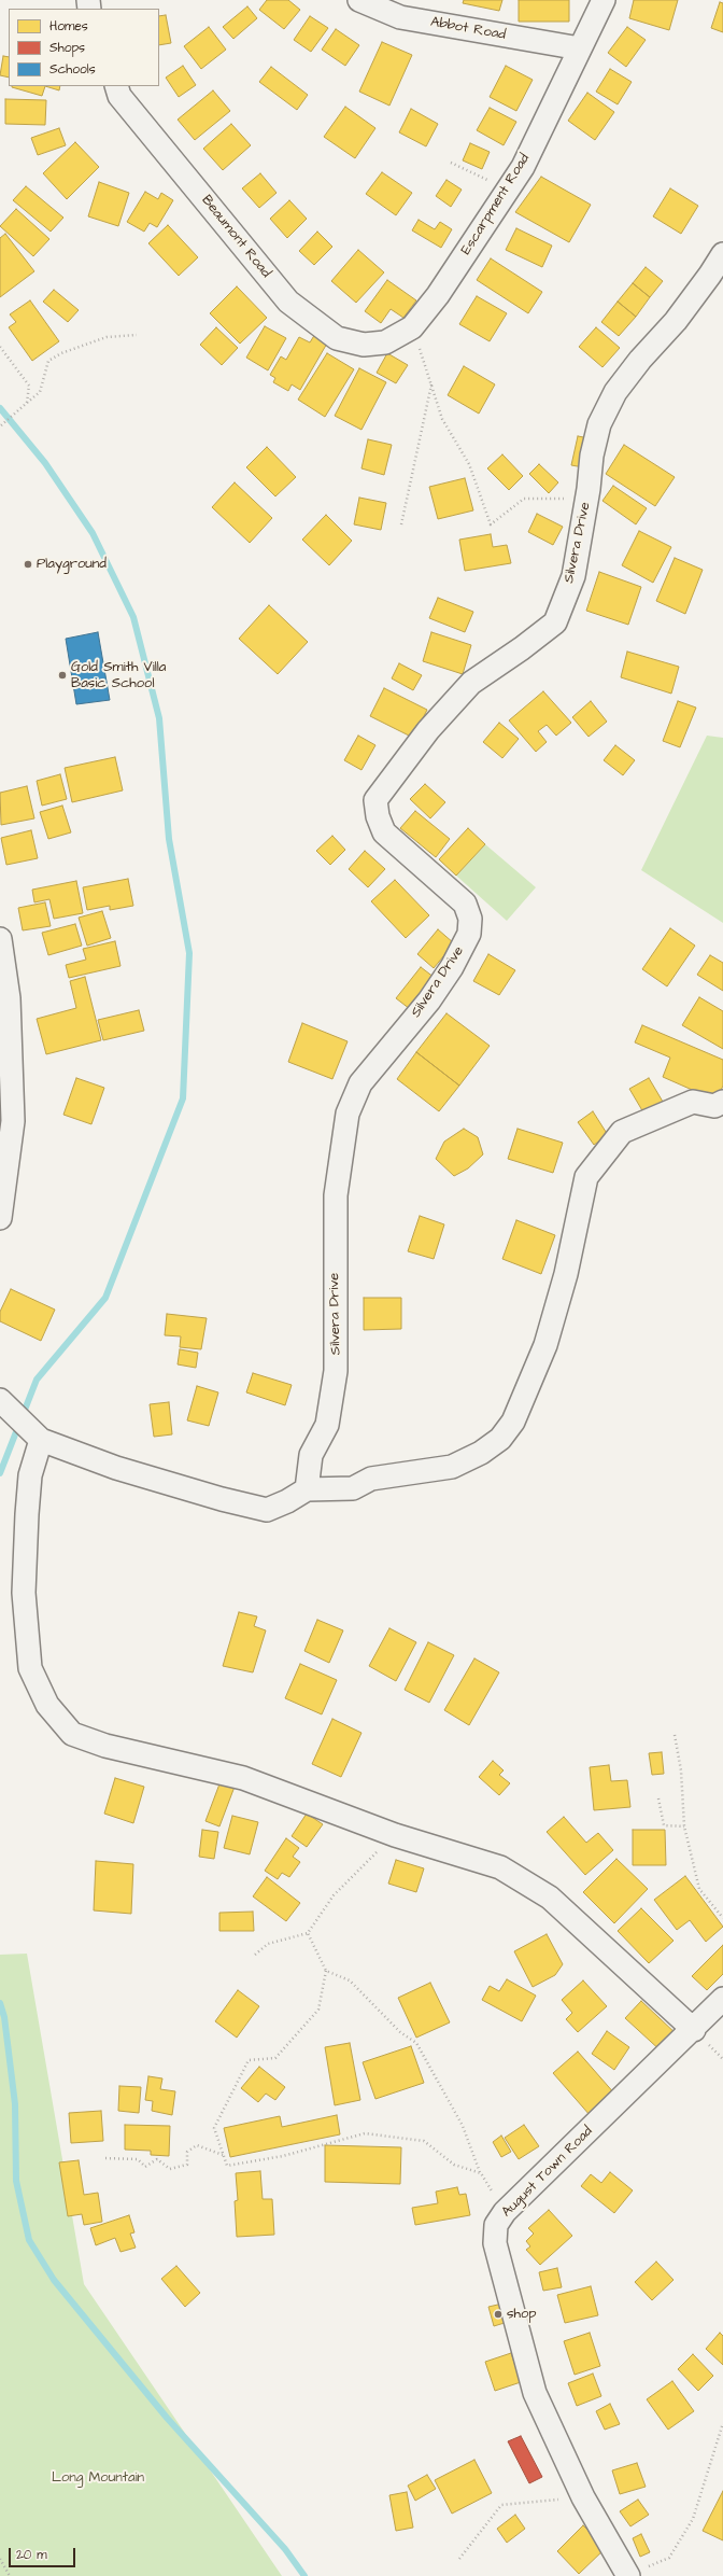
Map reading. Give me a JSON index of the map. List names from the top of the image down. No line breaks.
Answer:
{"streets":{"street":["Abbot Road","Escarpment Road","Beaumont Road","Silvera Drive","August Town Road"]},"crossings":[["Abbot Road","Escarpment Road"],["Escarpment Road","Beaumont Road"]],"parks":["Long Mountain"],"places":["Playground","Gold Smith Villa Basic School","shop"],"legend":["Homes","Shops","Schools"],"scale_bar":"20 m"}
